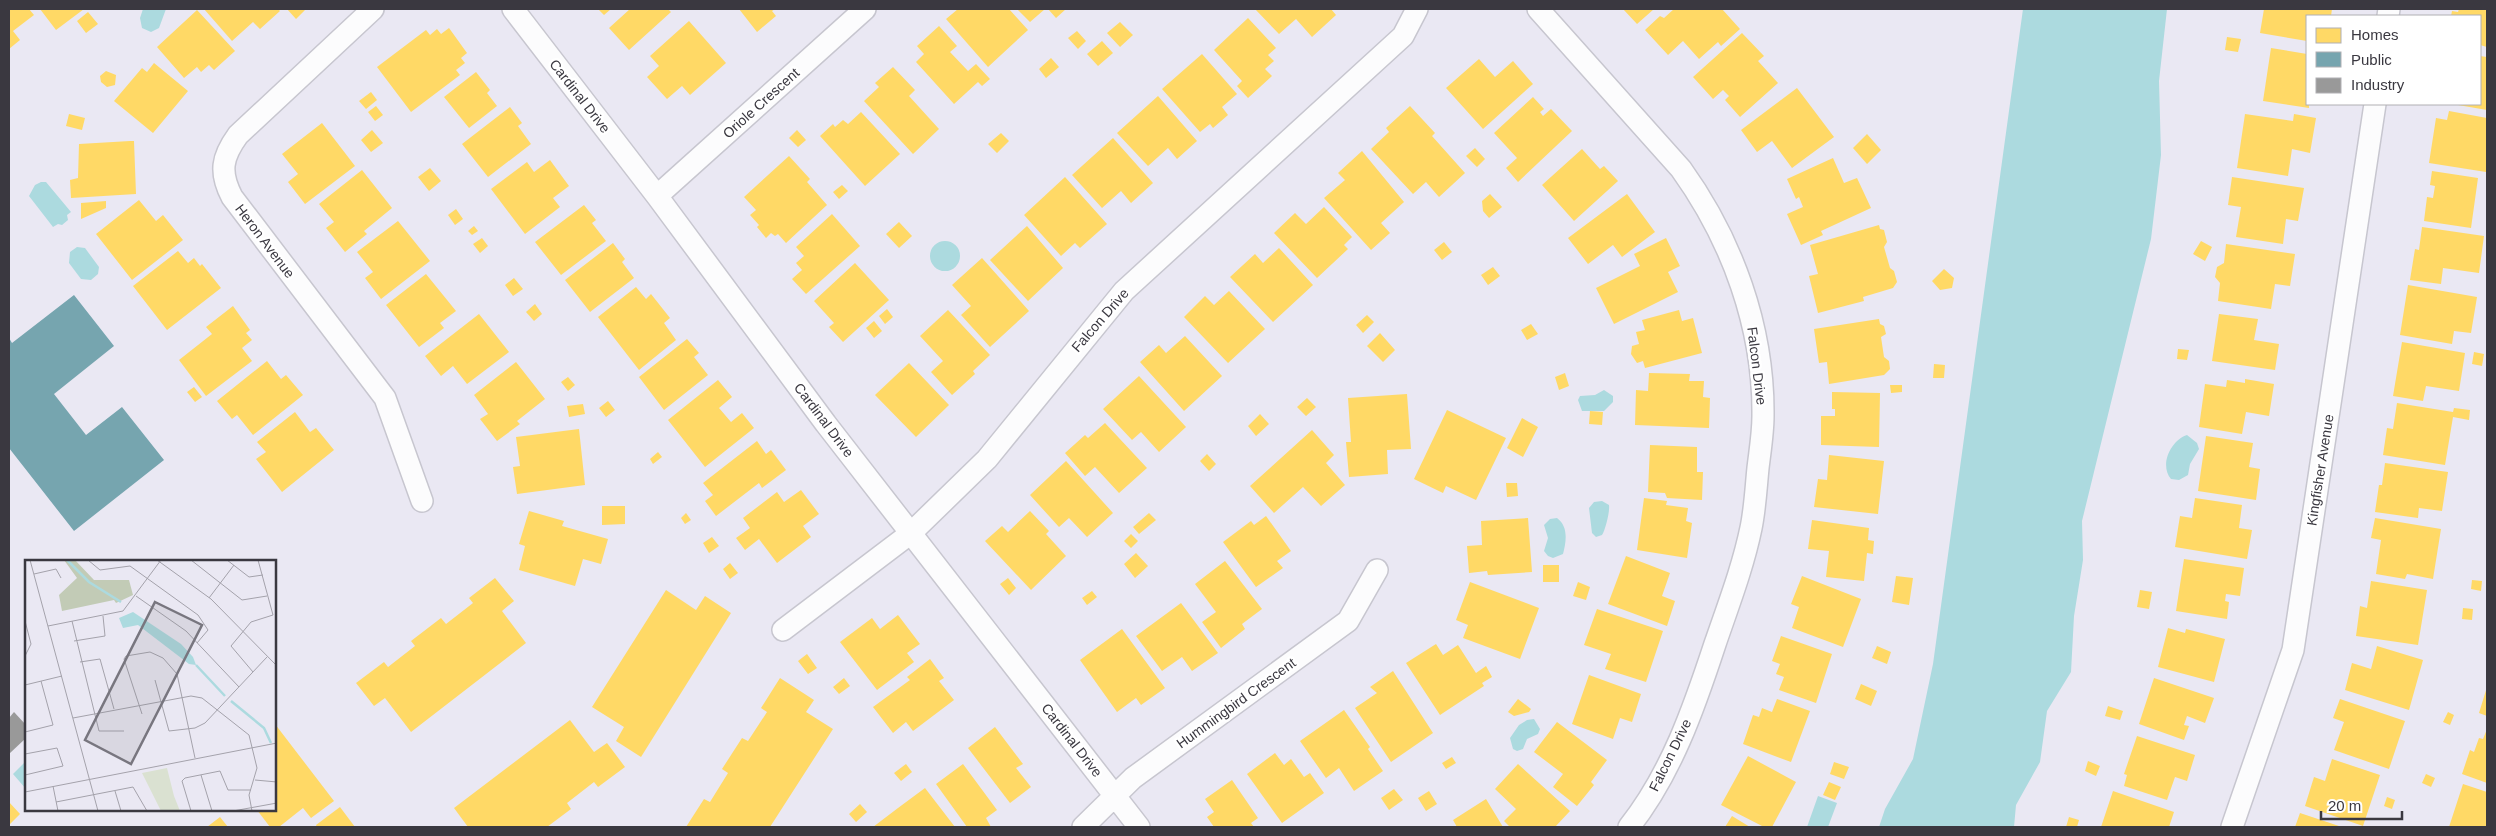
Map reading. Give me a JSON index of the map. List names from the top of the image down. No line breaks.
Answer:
{"streets":{"street":["Cardinal Drive","Oriole Crescent","Heron Avenue","Falcon Drive","Kingfisher Avenue","Hummingbird Crescent"]},"crossings":[["Cardinal Drive","Oriole Crescent"],["Cardinal Drive","Falcon Drive"],["Cardinal Drive","Hummingbird Crescent"]],"legend":["Homes","Public","Industry"],"scale_bar":"20 m"}
